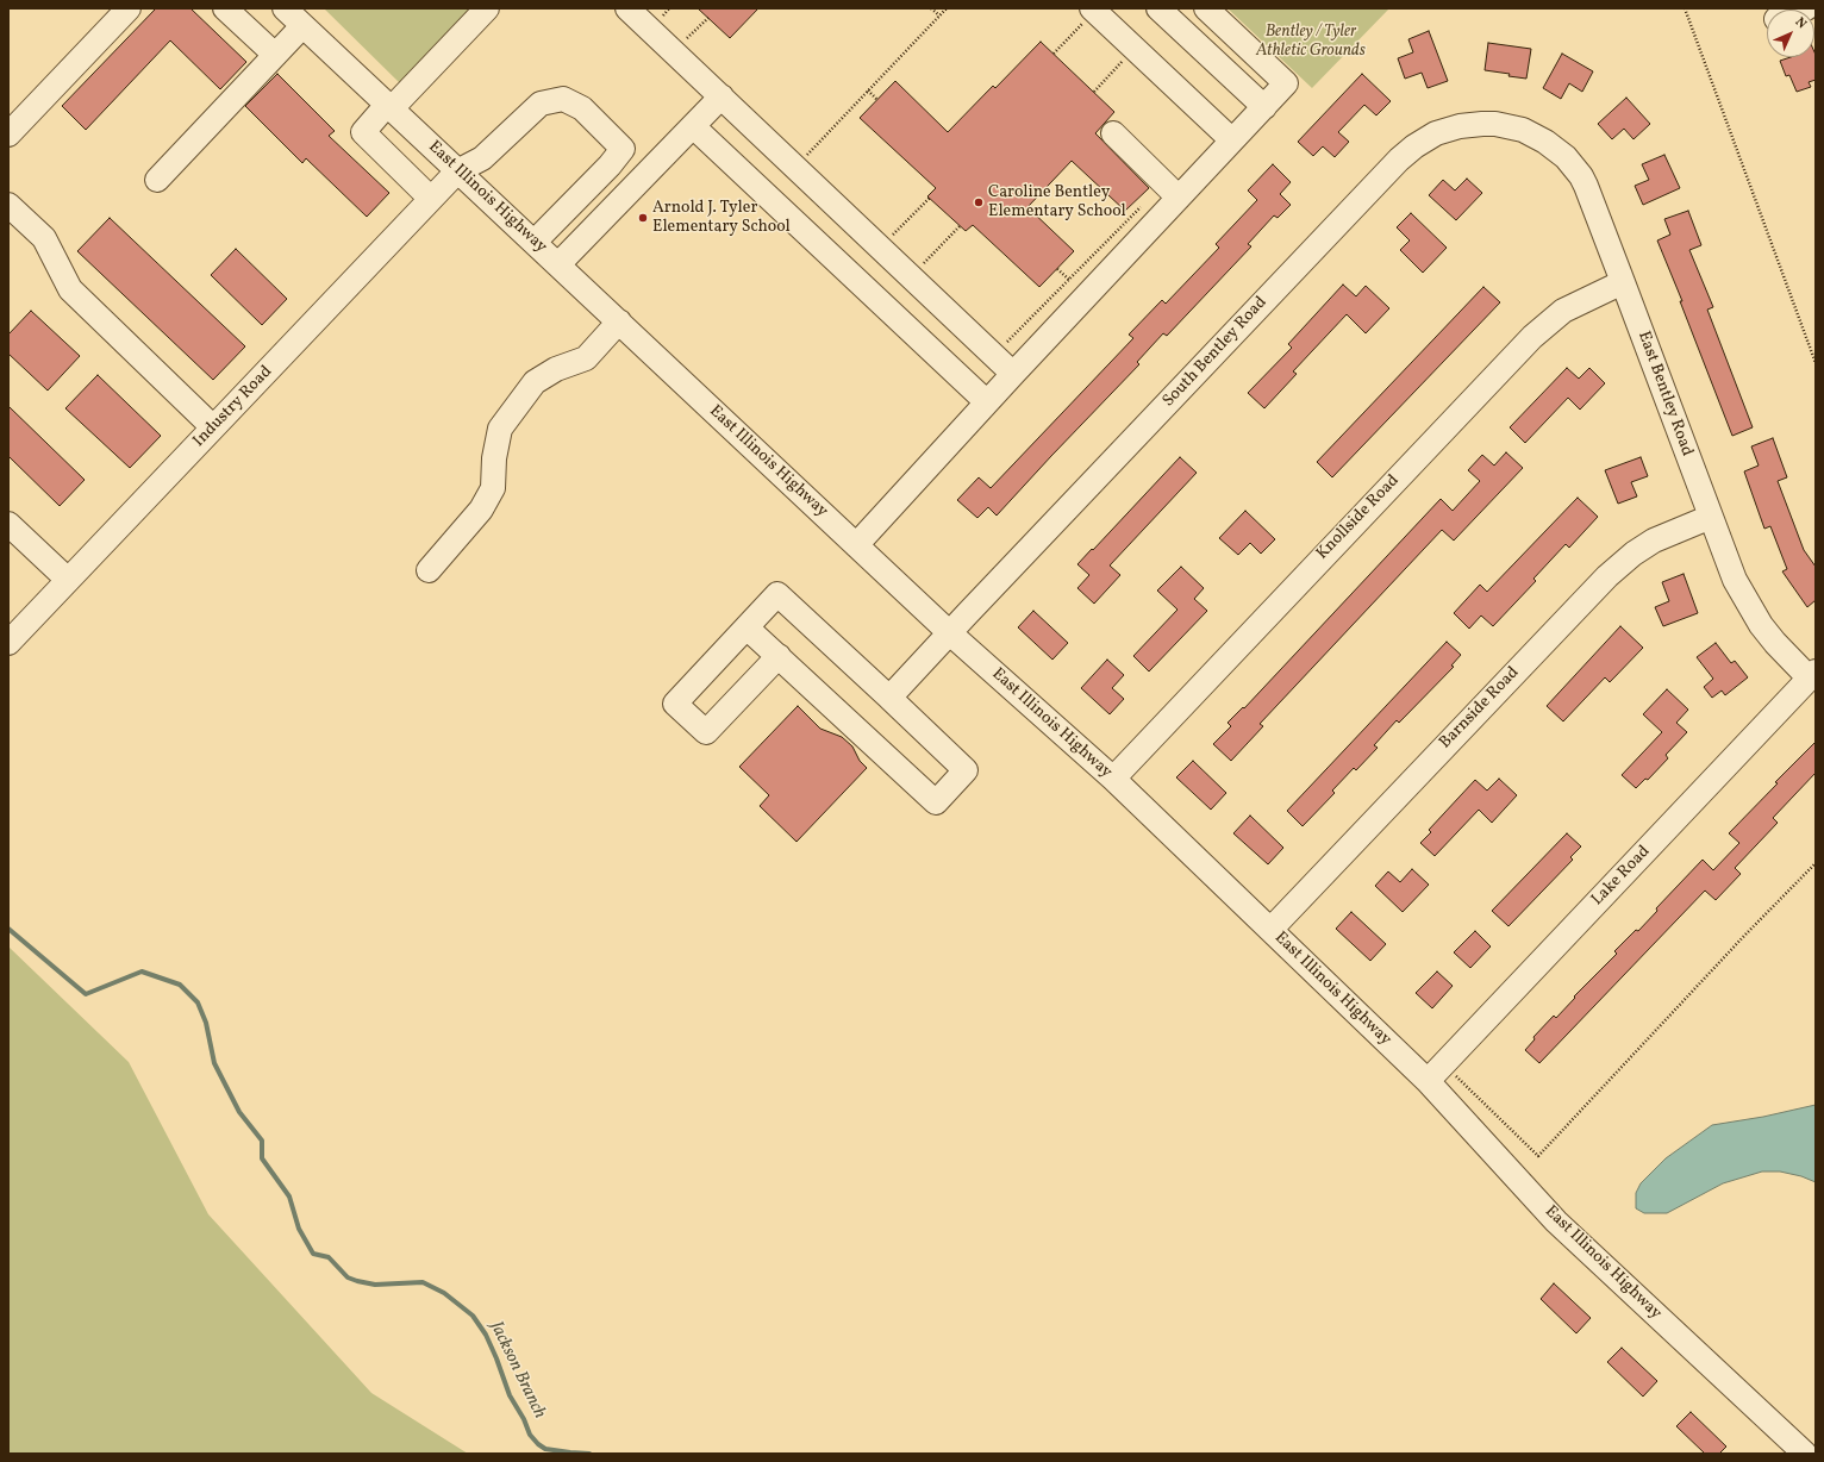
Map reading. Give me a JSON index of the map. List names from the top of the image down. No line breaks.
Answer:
{"streets":{"street":["East Illinois Highway","South Bentley Road","East Bentley Road","Industry Road","Knollside Road","Barnside Road","Lake Road"]},"crossings":[["East Illinois Highway","South Bentley Road"],["East Illinois Highway","Industry Road"],["East Illinois Highway","Knollside Road"],["East Illinois Highway","Barnside Road"],["East Illinois Highway","Lake Road"],["South Bentley Road","East Bentley Road"],["East Bentley Road","Knollside Road"],["East Bentley Road","Barnside Road"],["East Bentley Road","Lake Road"]],"water":["Jackson Branch"],"parks":["Bentley / Tyler Athletic Grounds"],"places":["Caroline Bentley Elementary School","Arnold J. Tyler Elementary School"],"north":"top right"}
